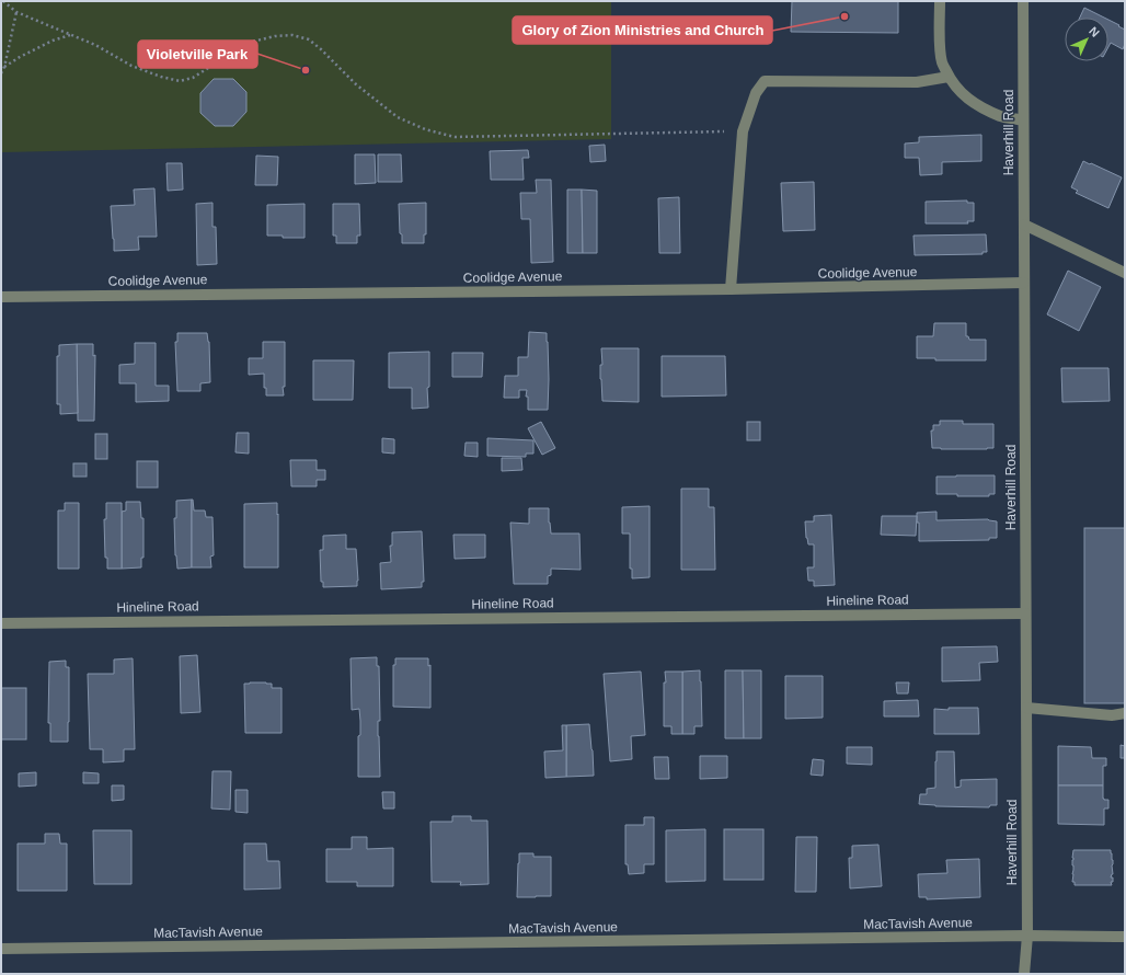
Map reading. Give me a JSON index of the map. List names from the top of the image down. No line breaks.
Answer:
{"streets":{"street":["Haverhill Road","Coolidge Avenue","Hineline Road","MacTavish Avenue"]},"crossings":[["Haverhill Road","Coolidge Avenue"],["Haverhill Road","Hineline Road"],["Haverhill Road","MacTavish Avenue"]],"places":["Glory of Zion Ministries and Church","Violetville Park"],"north":"top right"}
